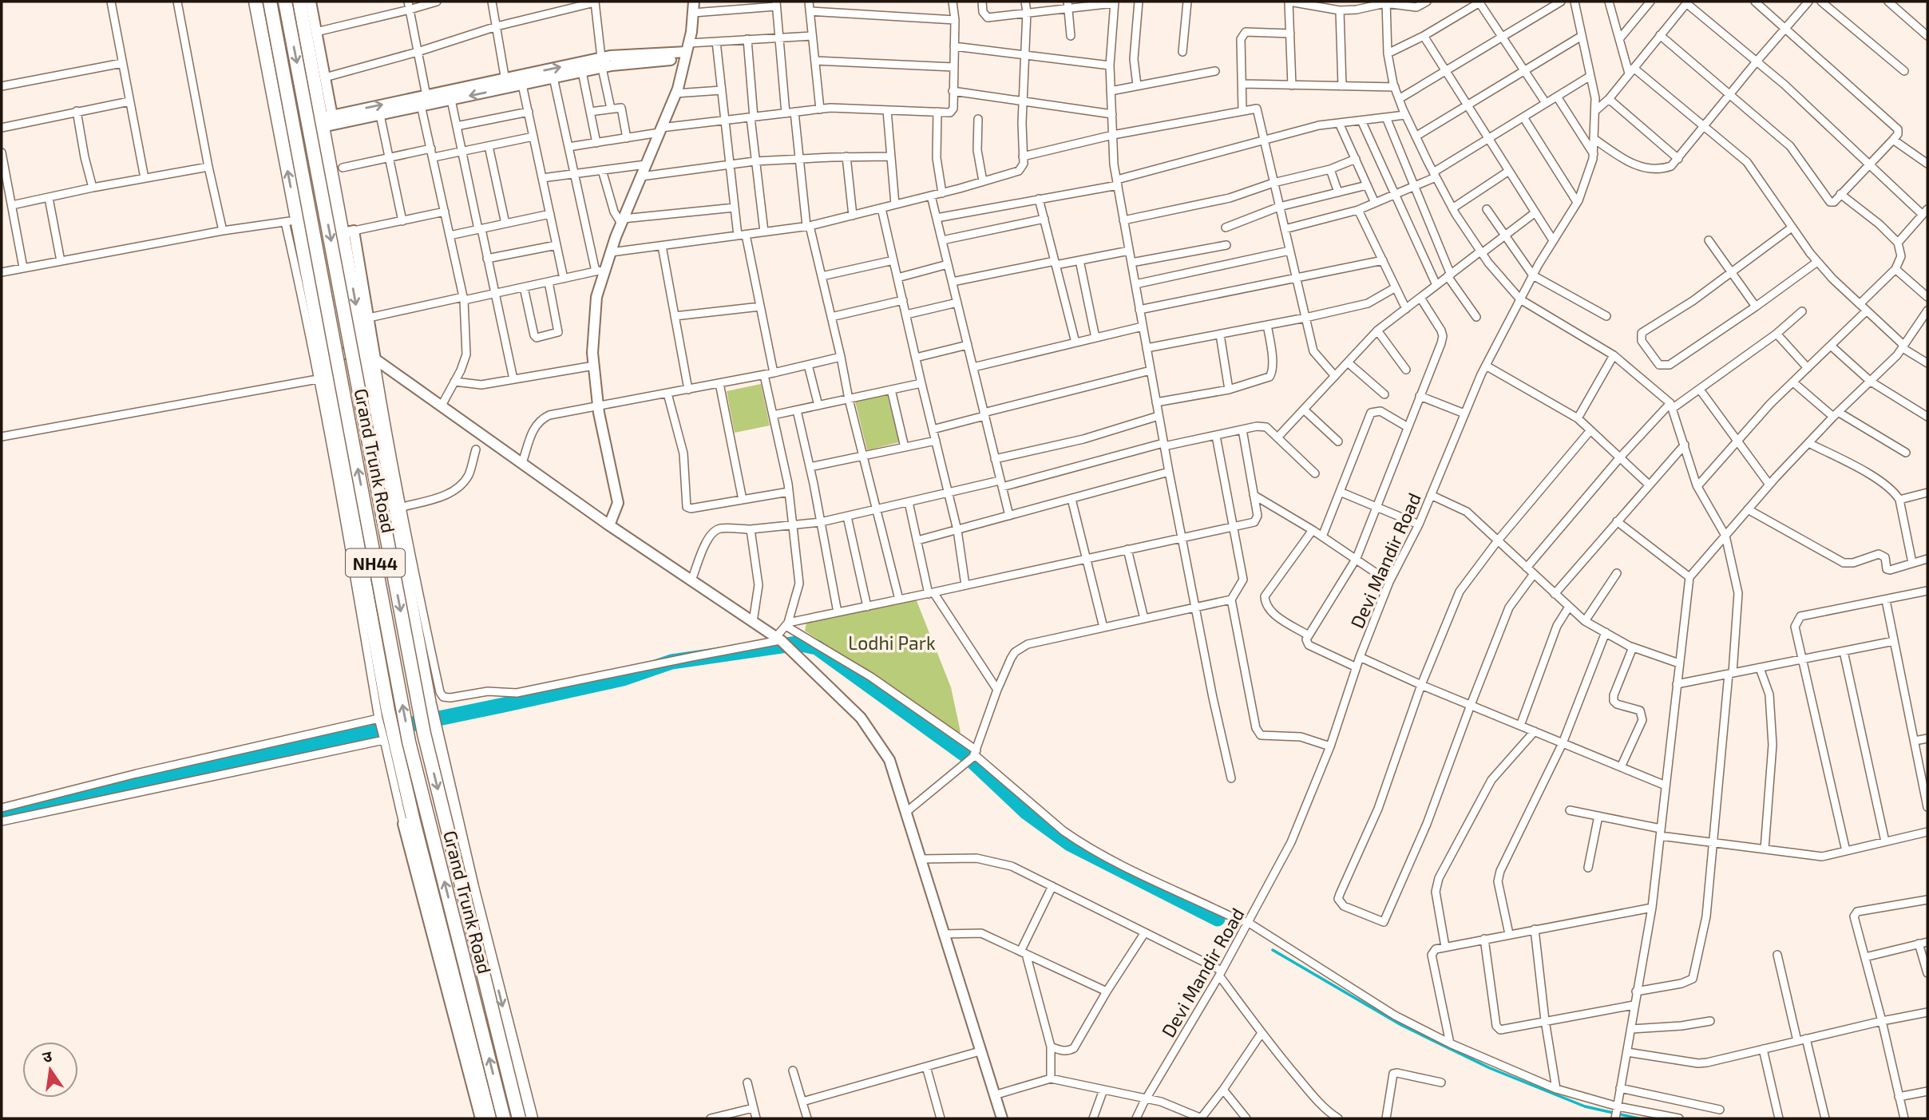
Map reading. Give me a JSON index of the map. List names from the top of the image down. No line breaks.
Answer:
{"streets":{"highway":["Grand Trunk Road","NH44"],"street":["Devi Mandir Road"]},"parks":["Lodhi Park"],"north":"top"}
